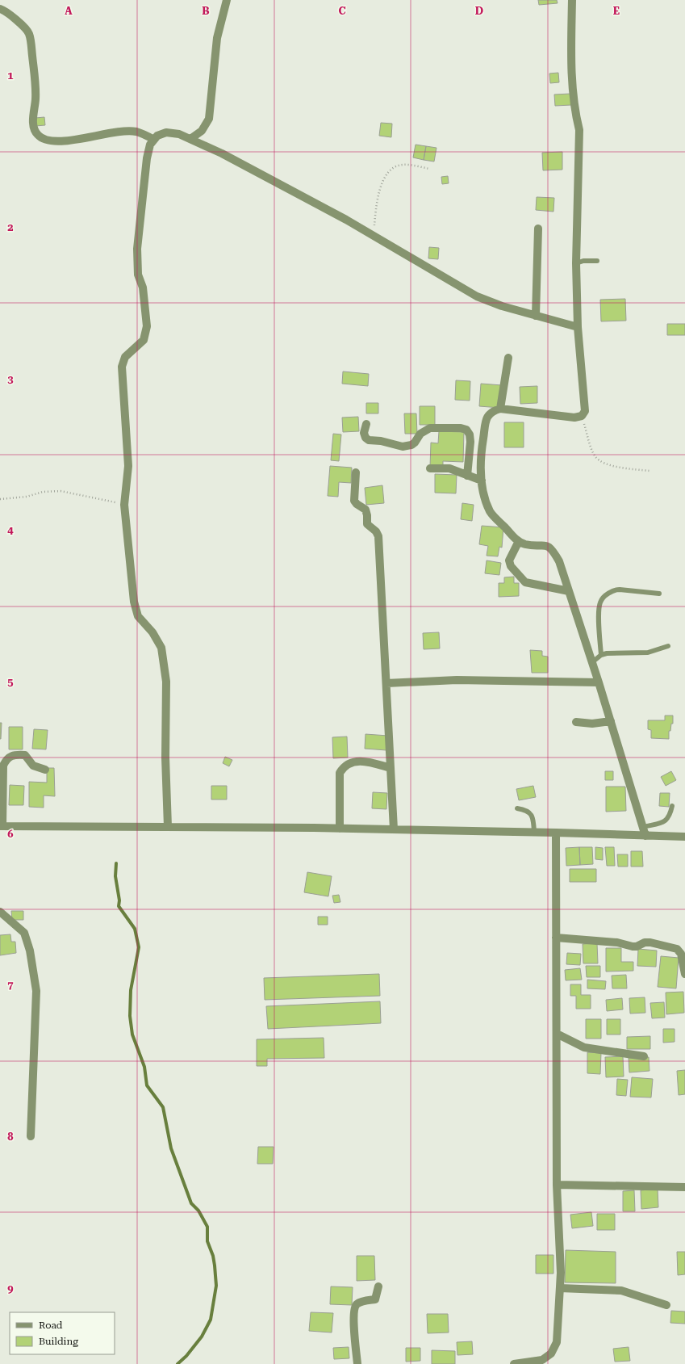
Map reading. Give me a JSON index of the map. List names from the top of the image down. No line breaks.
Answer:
{"legend":["Road","Building"],"grid":{"columns":["A","B","C","D","E"],"rows":["1","2","3","4","5","6","7","8","9"]}}
